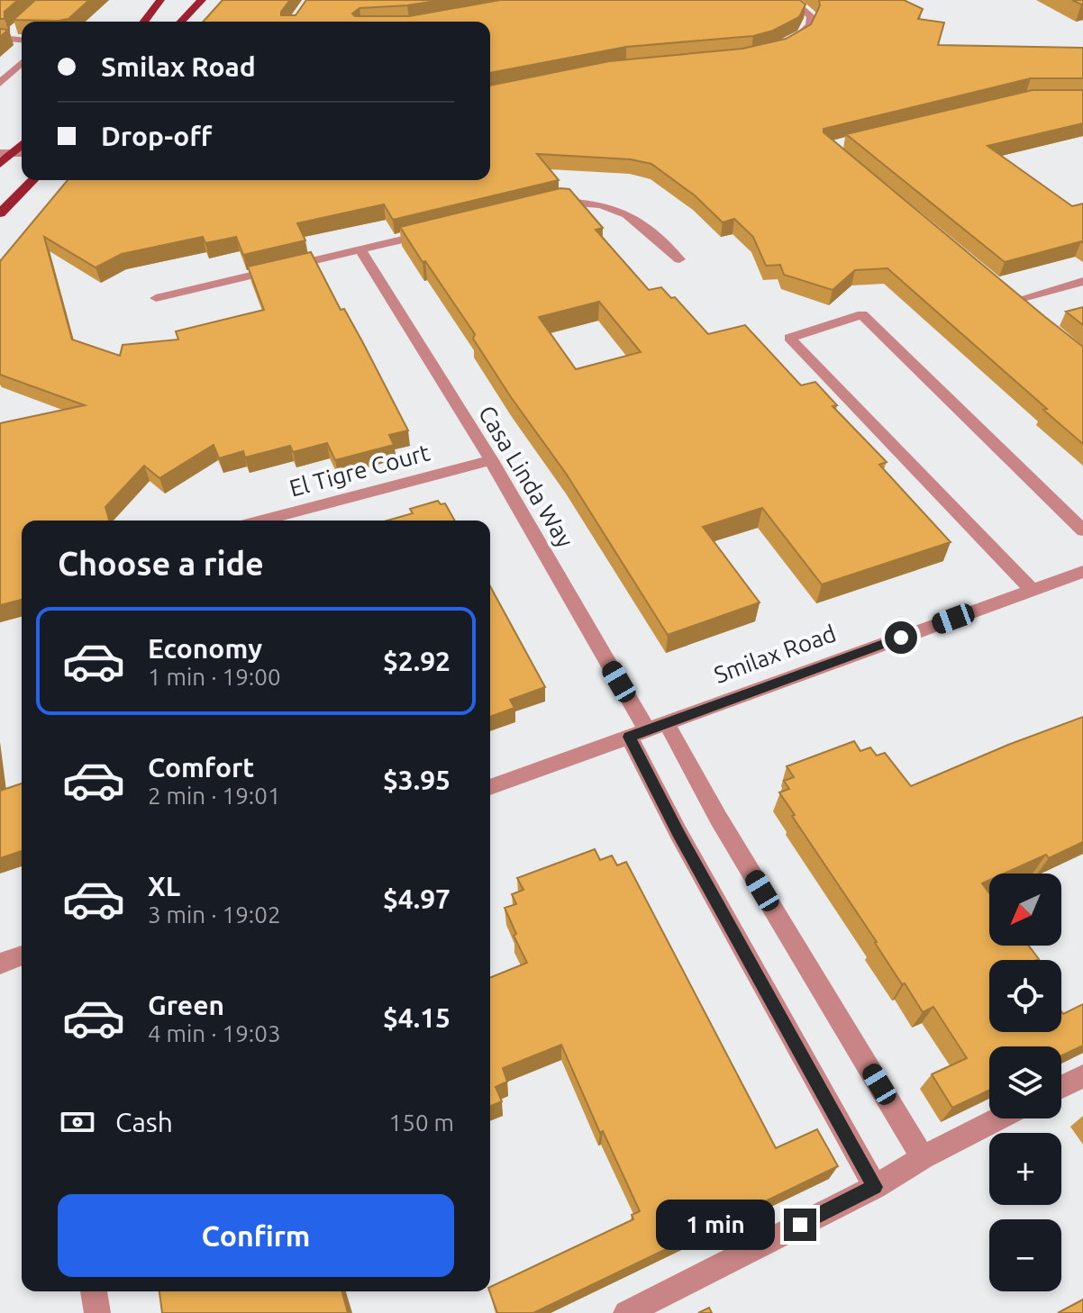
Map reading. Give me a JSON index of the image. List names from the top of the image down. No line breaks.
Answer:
{"streets":{"street":["El Tigre Court","Casa Linda Way","Smilax Road"]},"crossings":[["El Tigre Court","Casa Linda Way"],["Casa Linda Way","Smilax Road"]],"north":"bottom left","page":{"banner":["Smilax Road","Drop-off"],"heading":"Choose a ride","list":[{"name":"Economy","note":"1 min · 19:00","value":"$2.92"},{"name":"Comfort","note":"2 min · 19:01","value":"$3.95"},{"name":"XL","note":"3 min · 19:02","value":"$4.97"},{"name":"Green","note":"4 min · 19:03","value":"$4.15"}],"map_buttons":["+","−"],"pay":["Cash","150 m"],"buttons":"Confirm","bubble":"1 min"}}
